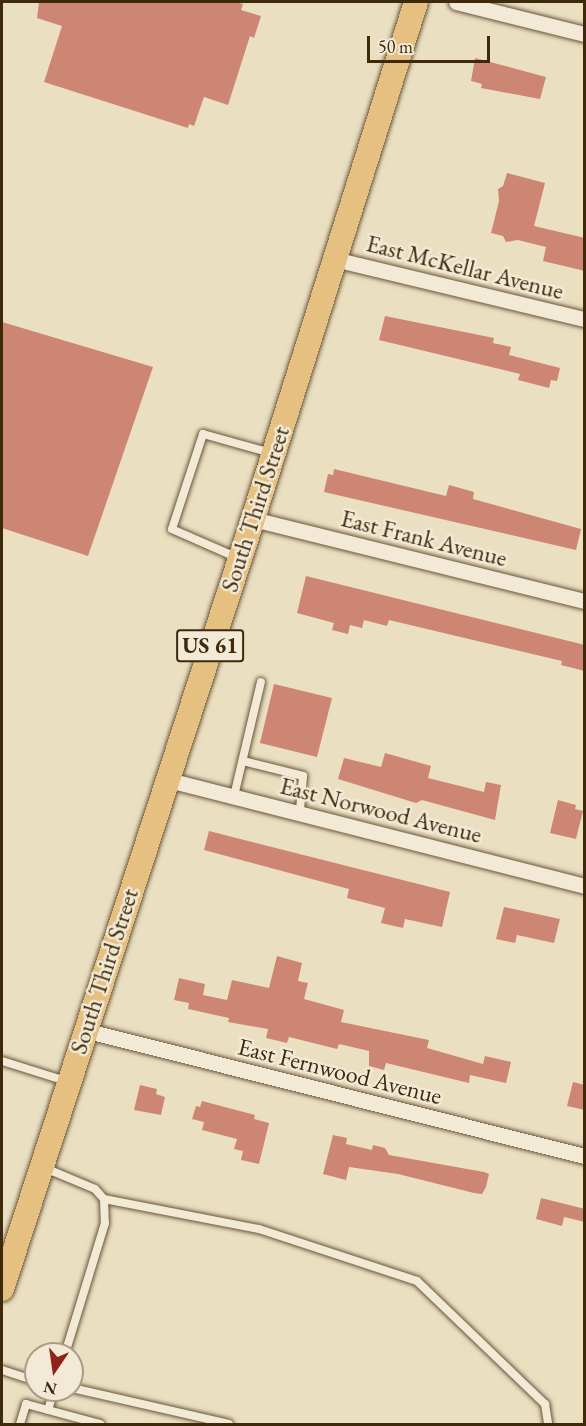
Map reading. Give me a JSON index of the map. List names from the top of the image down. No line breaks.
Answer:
{"streets":{"main road":["South Third Street","US 61"],"street":["East McKellar Avenue","East Frank Avenue","East Norwood Avenue","East Fernwood Avenue"]},"crossings":[["East McKellar Avenue","South Third Street"],["South Third Street","East Frank Avenue"],["South Third Street","East Norwood Avenue"],["South Third Street","East Fernwood Avenue"]],"scale_bar":"50 m","north":"bottom"}
